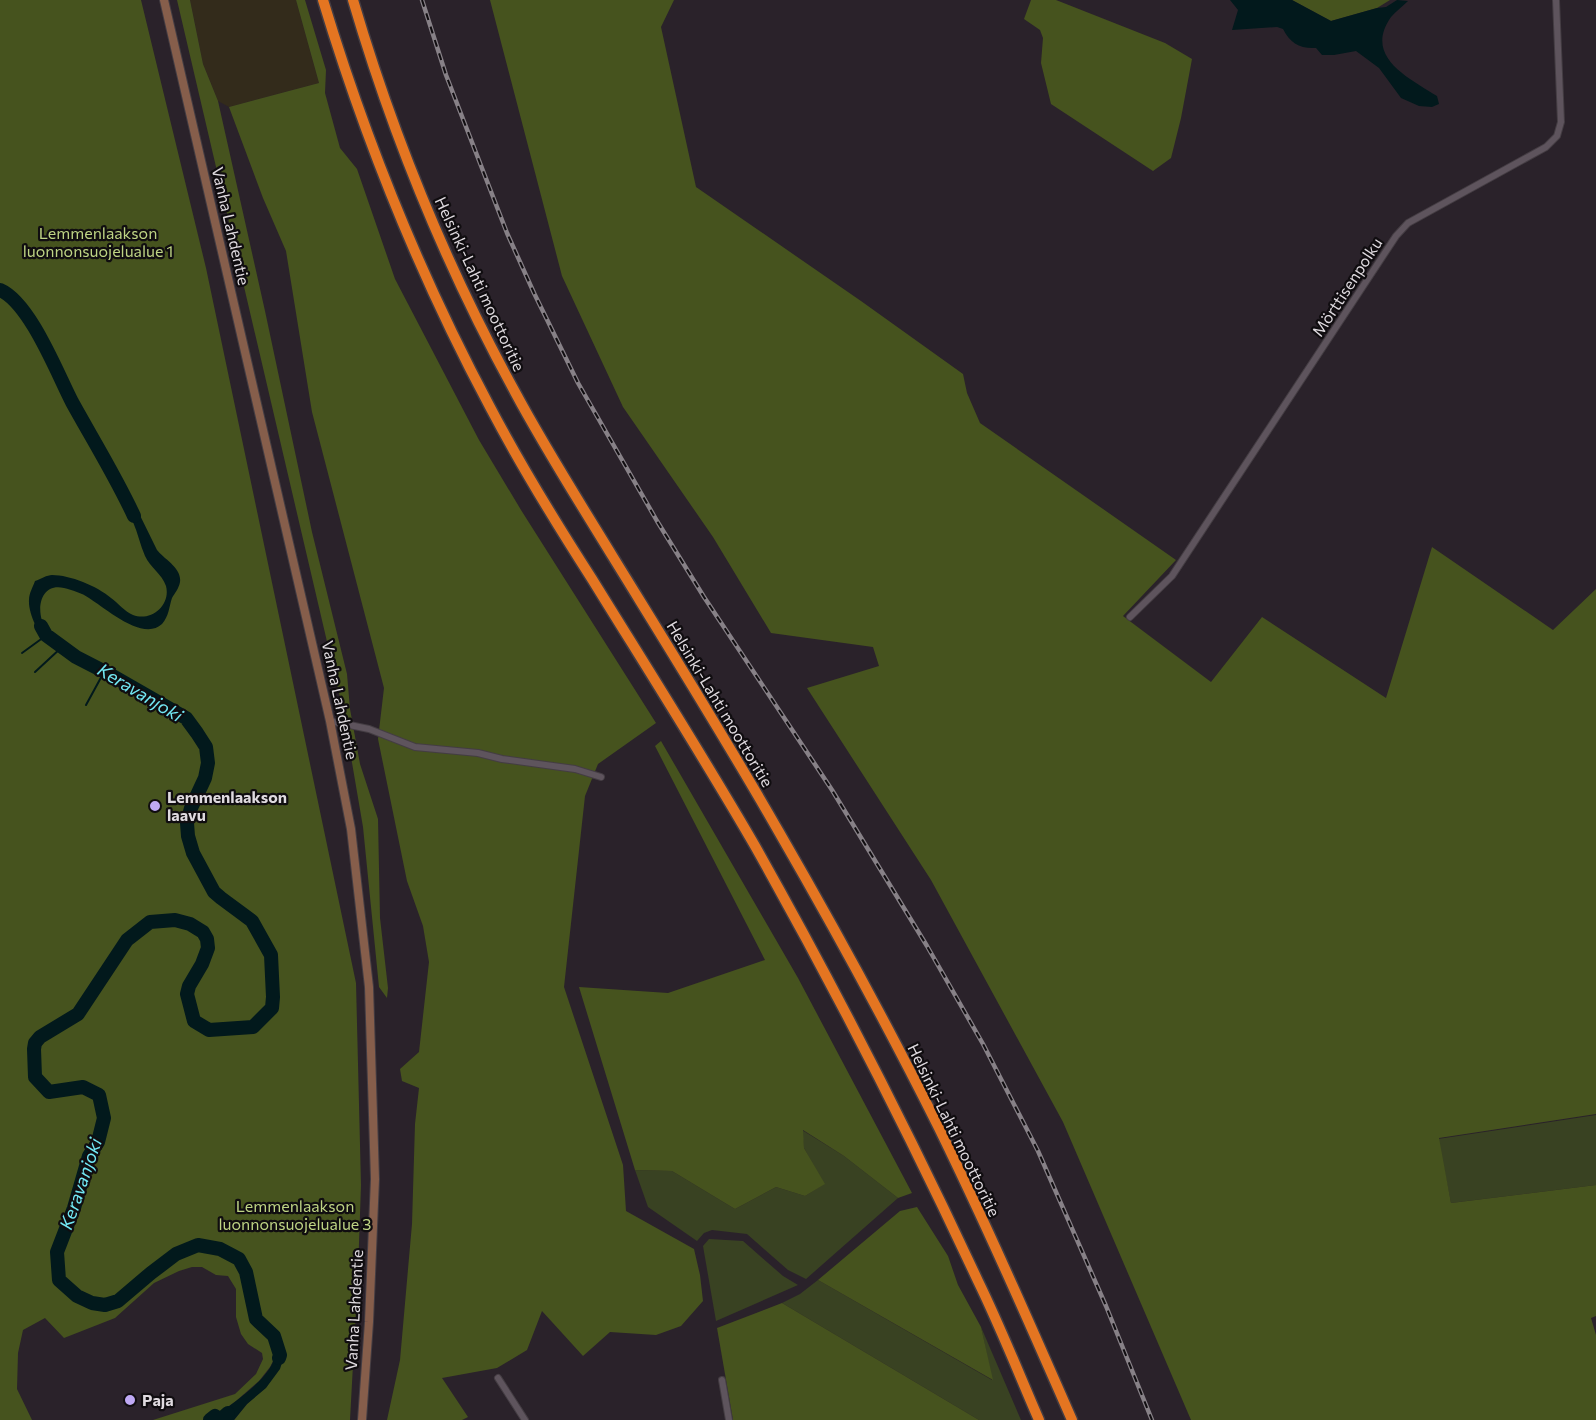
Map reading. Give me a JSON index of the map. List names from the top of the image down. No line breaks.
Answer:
{"streets":{"highway":["Helsinki-Lahti moottoritie"],"main road":["Vanha Lahdentie"],"street":["Mörttisenpolku"]},"water":["Keravanjoki"],"parks":["Lemmenlaakson luonnonsuojelualue 1","Lemmenlaakson luonnonsuojelualue 3"],"places":["Lemmenlaakson laavu","Paja"]}
